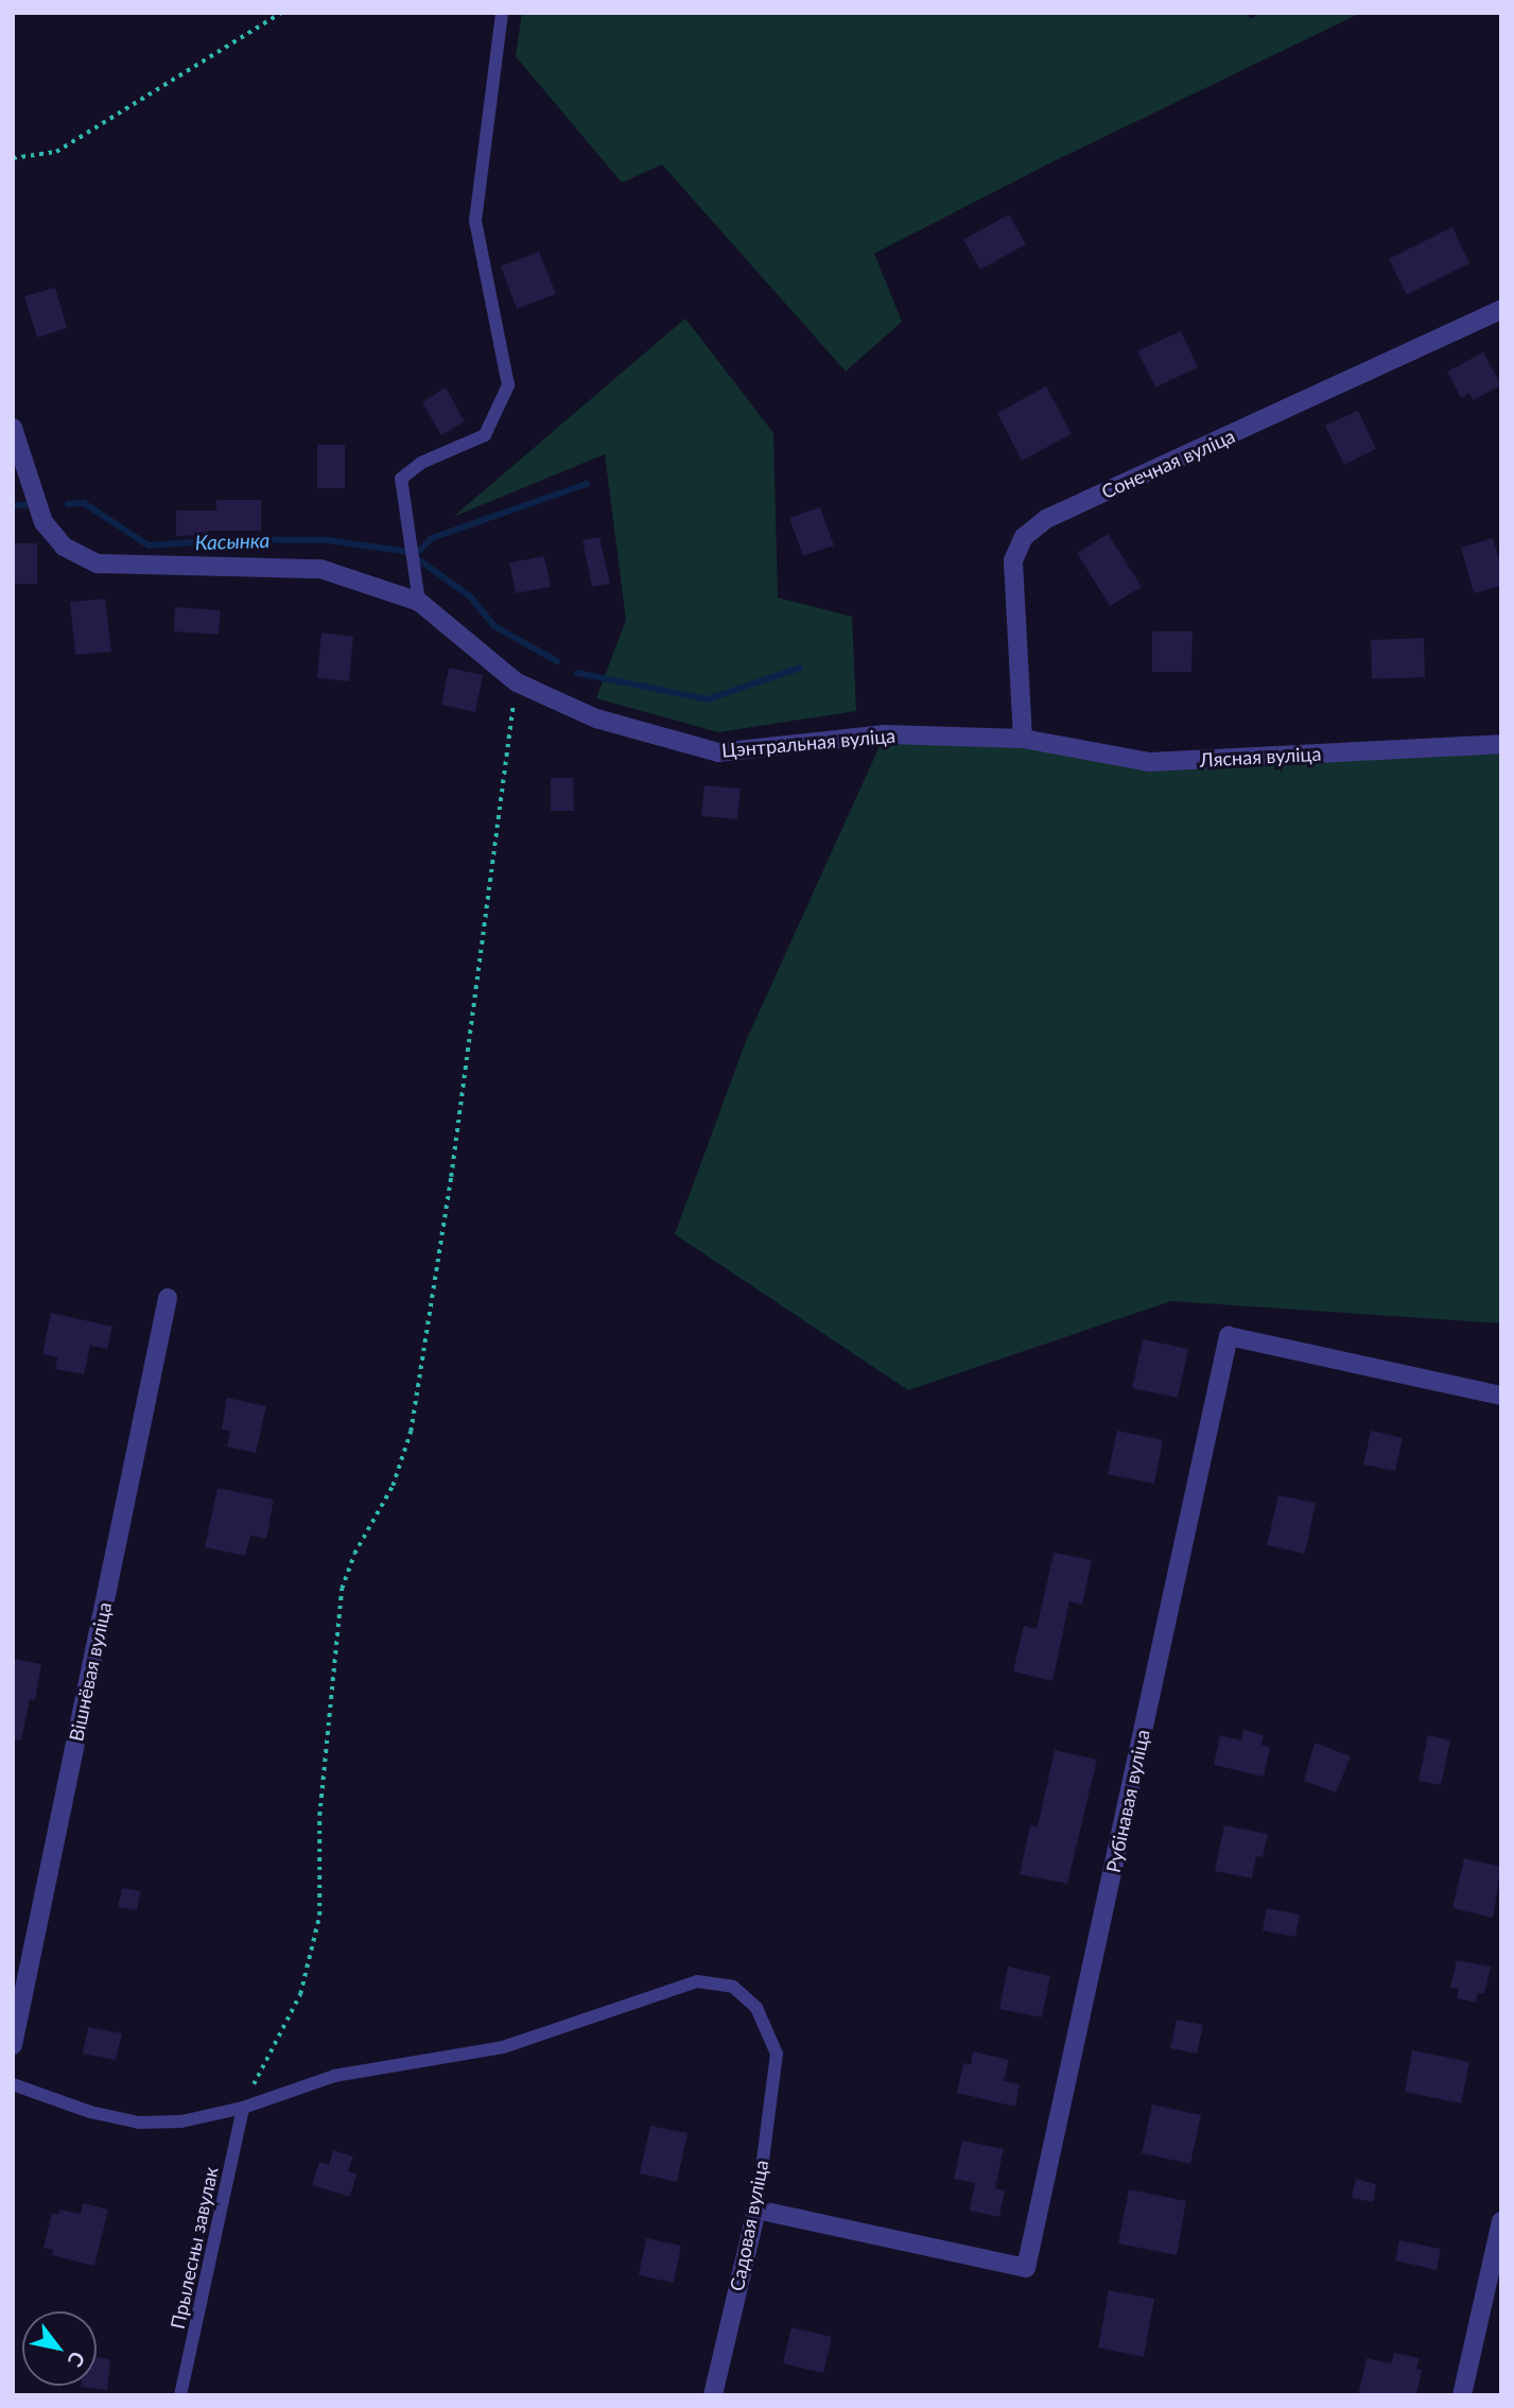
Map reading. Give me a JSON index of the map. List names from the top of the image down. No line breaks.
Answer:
{"streets":{"street":["Сонечная вуліца","Цэнтральная вуліца","Лясная вуліца","Вішнёвая вуліца","Рубінавая вуліца","Садовая вуліца"],"lane":["Прылесны завулак"]},"crossings":[["Сонечная вуліца","Цэнтральная вуліца"],["Сонечная вуліца","Лясная вуліца"],["Цэнтральная вуліца","Лясная вуліца"],["Рубінавая вуліца","Садовая вуліца"],["Садовая вуліца","Прылесны завулак"]],"water":["Касынка"],"north":"bottom right"}
